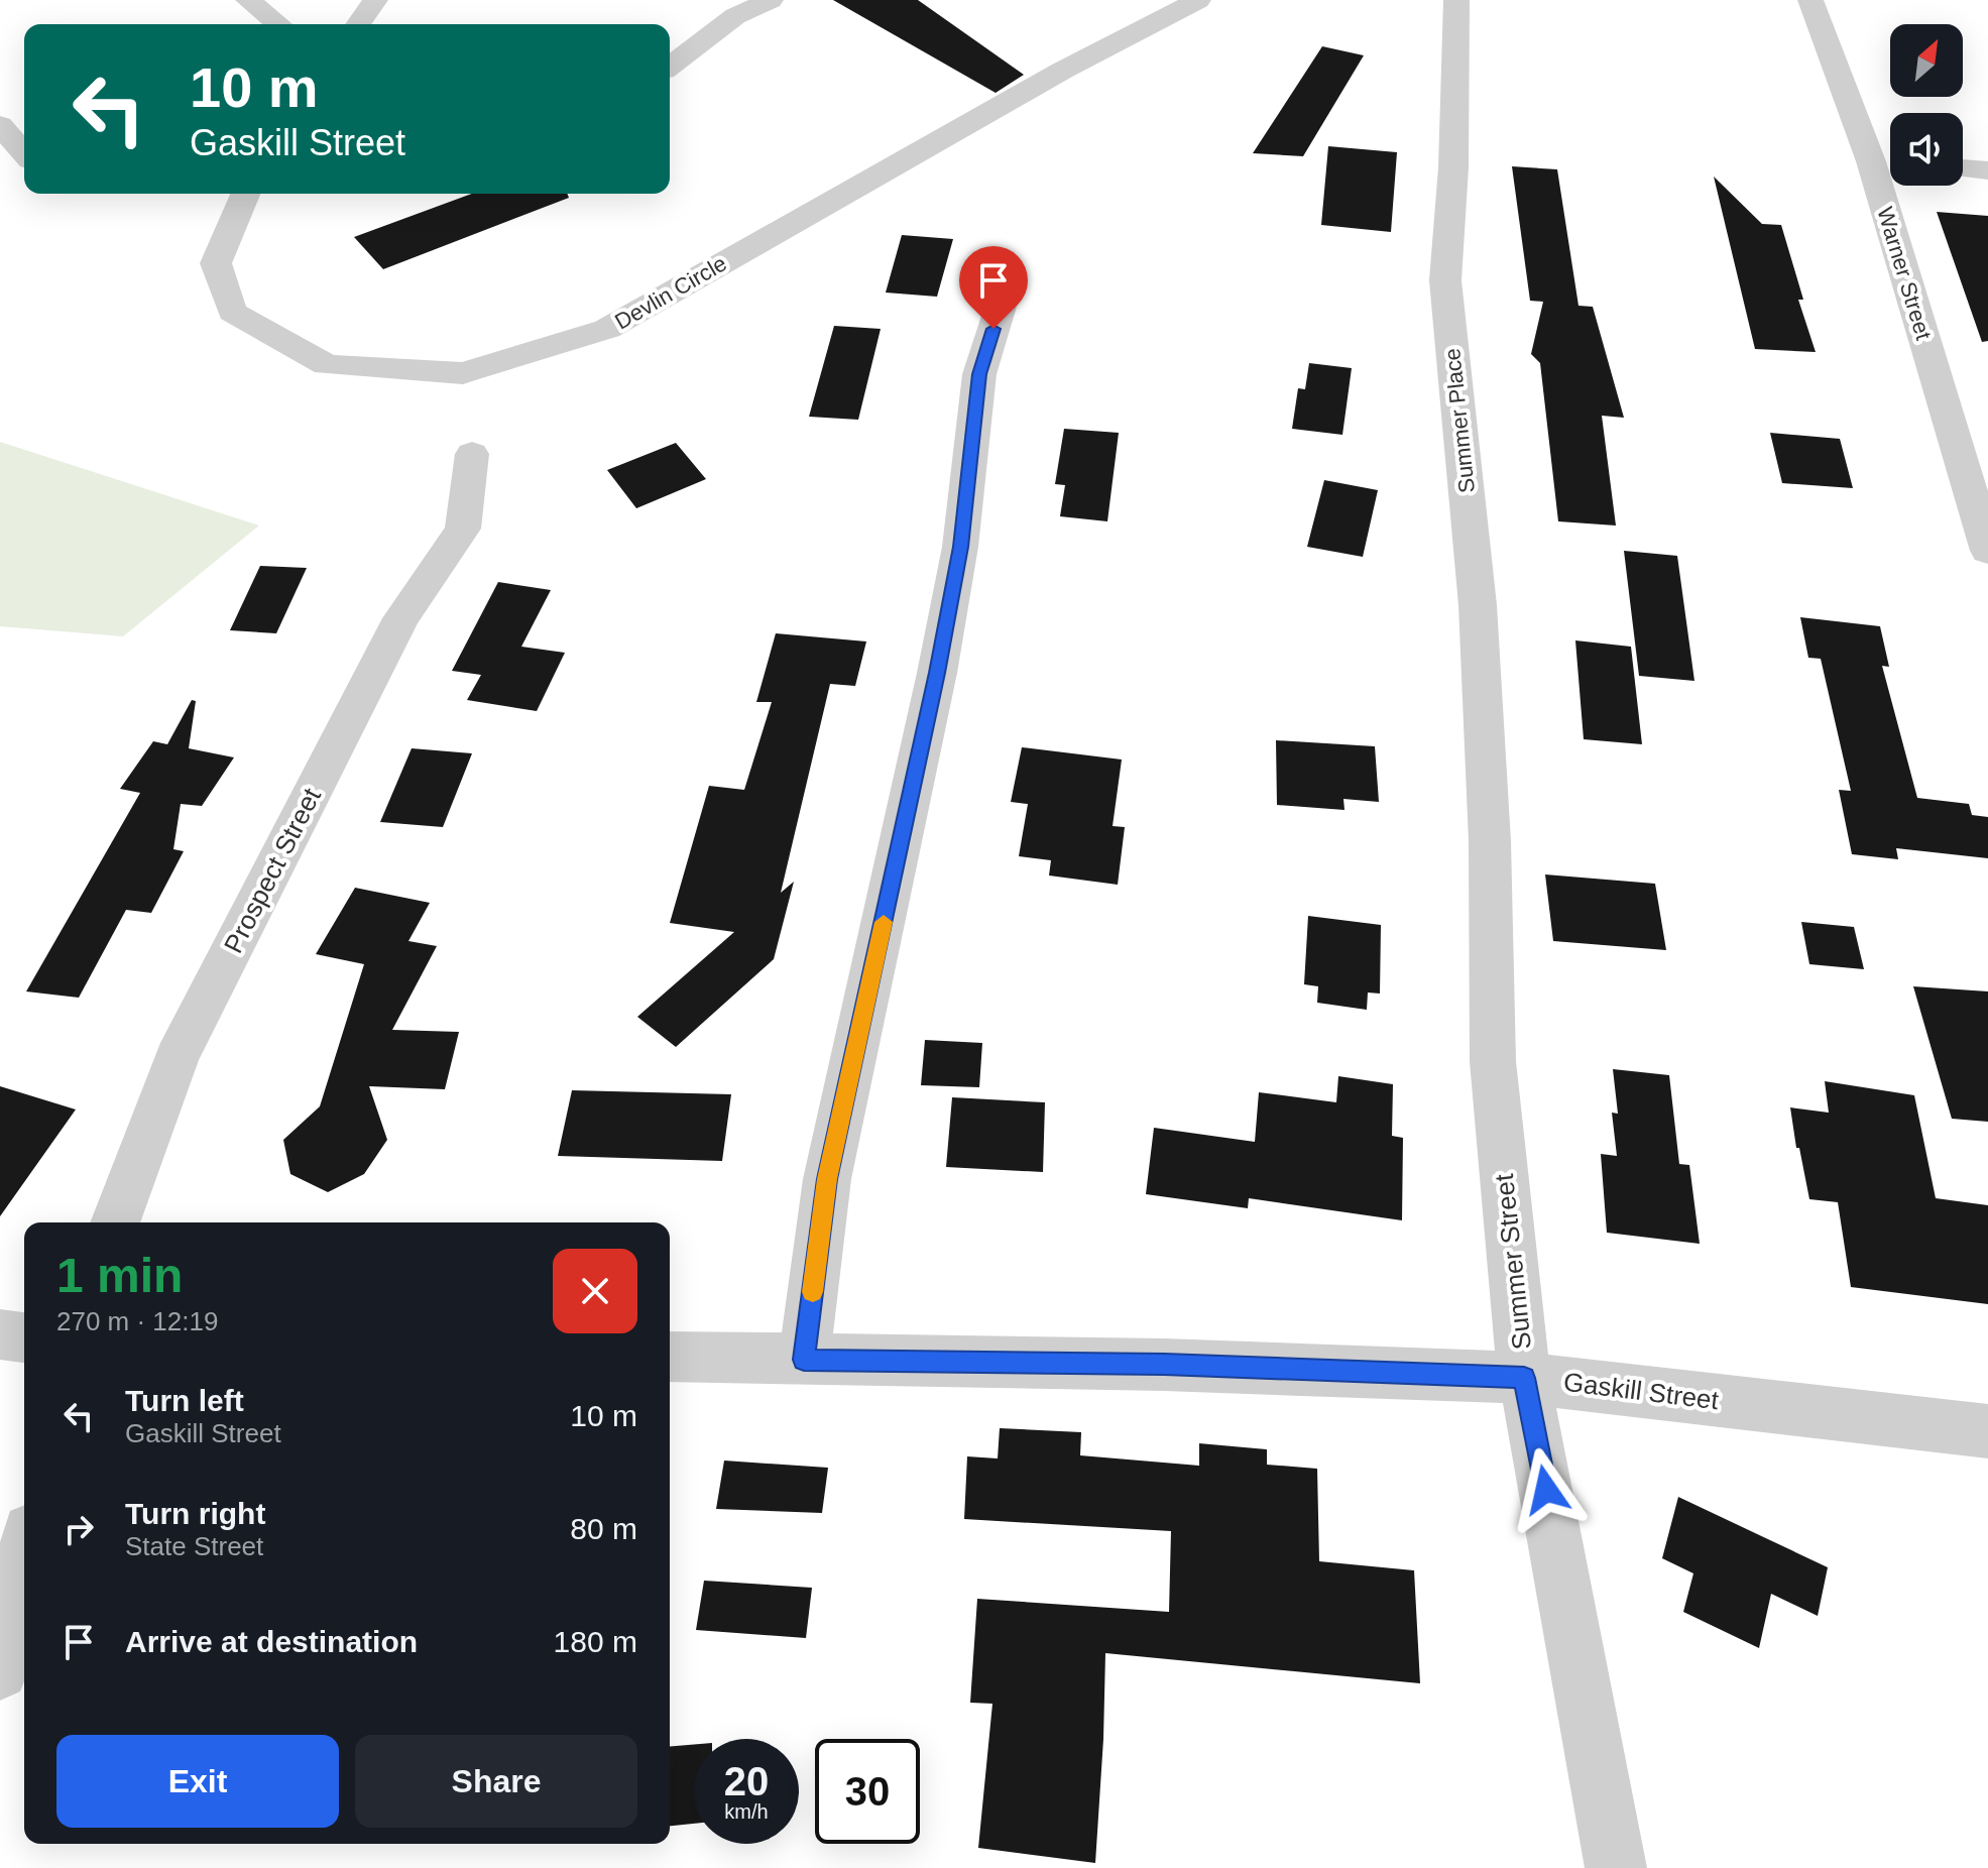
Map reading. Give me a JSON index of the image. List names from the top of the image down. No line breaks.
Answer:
{"streets":{"street":["Warner Street","Devlin Circle","Summer Place","Prospect Street","Summer Street","Gaskill Street"]},"crossings":[["Summer Place","Summer Street"],["Summer Street","Gaskill Street"]],"north":"top right","page":{"turn":["10 m","Gaskill Street"],"heading":["1 min","270 m · 12:19"],"list":[{"name":"Turn left","note":"Gaskill Street","value":"10 m"},{"name":"Turn right","note":"State Street","value":"80 m"},{"name":"Arrive at destination","value":"180 m"}],"buttons":["Exit","Share"],"speed":"20 km/h","limit":"30"}}
